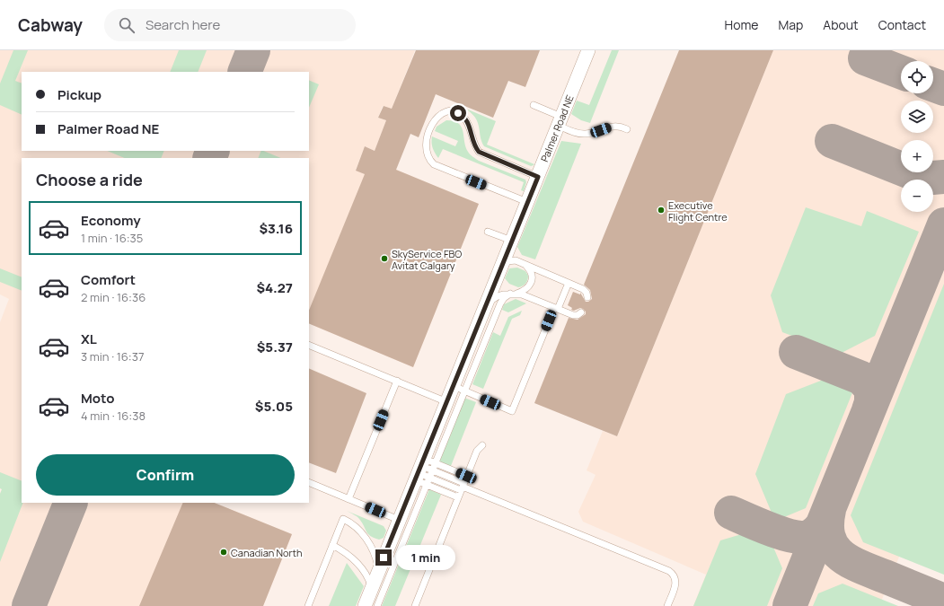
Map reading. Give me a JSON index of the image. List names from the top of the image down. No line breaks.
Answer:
{"streets":{"street":["Palmer Road NE"]},"places":["Executive Flight Centre","SkyService FBO Avitat Calgary","Canadian North"],"page":{"header":"Cabway","search":"Search here","nav":["Home","Map","About","Contact"],"map_buttons":["+","−"],"banner":["Pickup","Palmer Road NE"],"heading":"Choose a ride","list":[{"name":"Economy","note":"1 min · 16:35","value":"$3.16"},{"name":"Comfort","note":"2 min · 16:36","value":"$4.27"},{"name":"XL","note":"3 min · 16:37","value":"$5.37"},{"name":"Moto","note":"4 min · 16:38","value":"$5.05"}],"buttons":"Confirm","bubble":"1 min"}}
